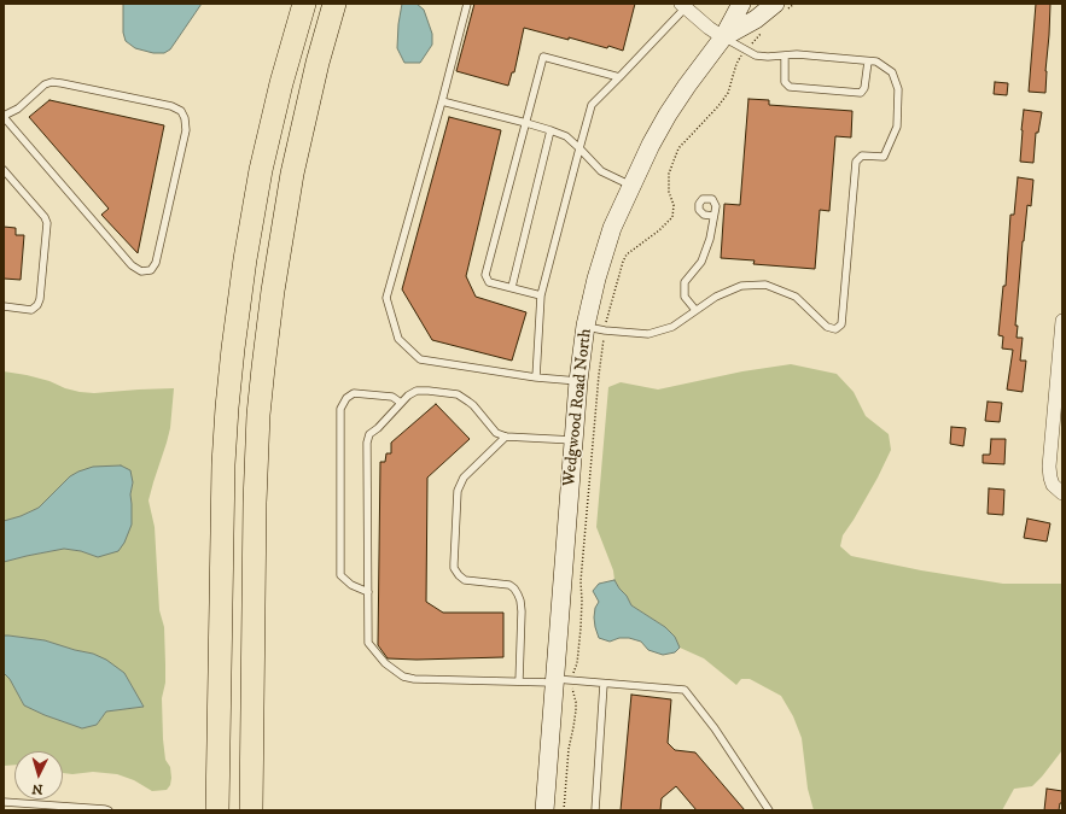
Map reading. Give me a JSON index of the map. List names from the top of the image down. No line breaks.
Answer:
{"streets":{"street":["Wedgwood Road North"]},"north":"bottom"}
